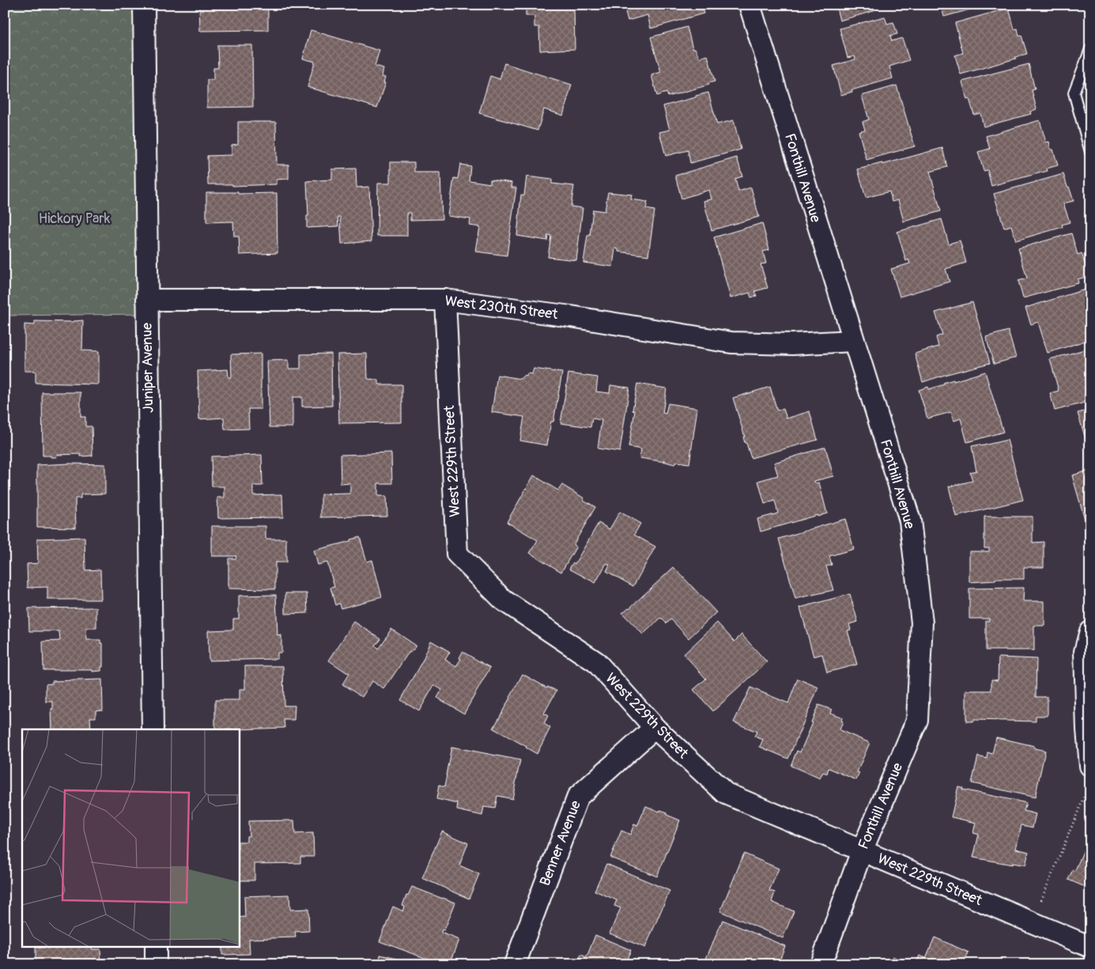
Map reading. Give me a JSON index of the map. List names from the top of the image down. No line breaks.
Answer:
{"streets":{"street":["Fonthill Avenue","West 230th Street","Juniper Avenue","West 229th Street","Benner Avenue"]},"crossings":[["Fonthill Avenue","West 230th Street"],["Fonthill Avenue","West 229th Street"],["West 230th Street","Juniper Avenue"],["West 230th Street","West 229th Street"],["West 229th Street","Benner Avenue"]],"parks":["Hickory Park"]}
